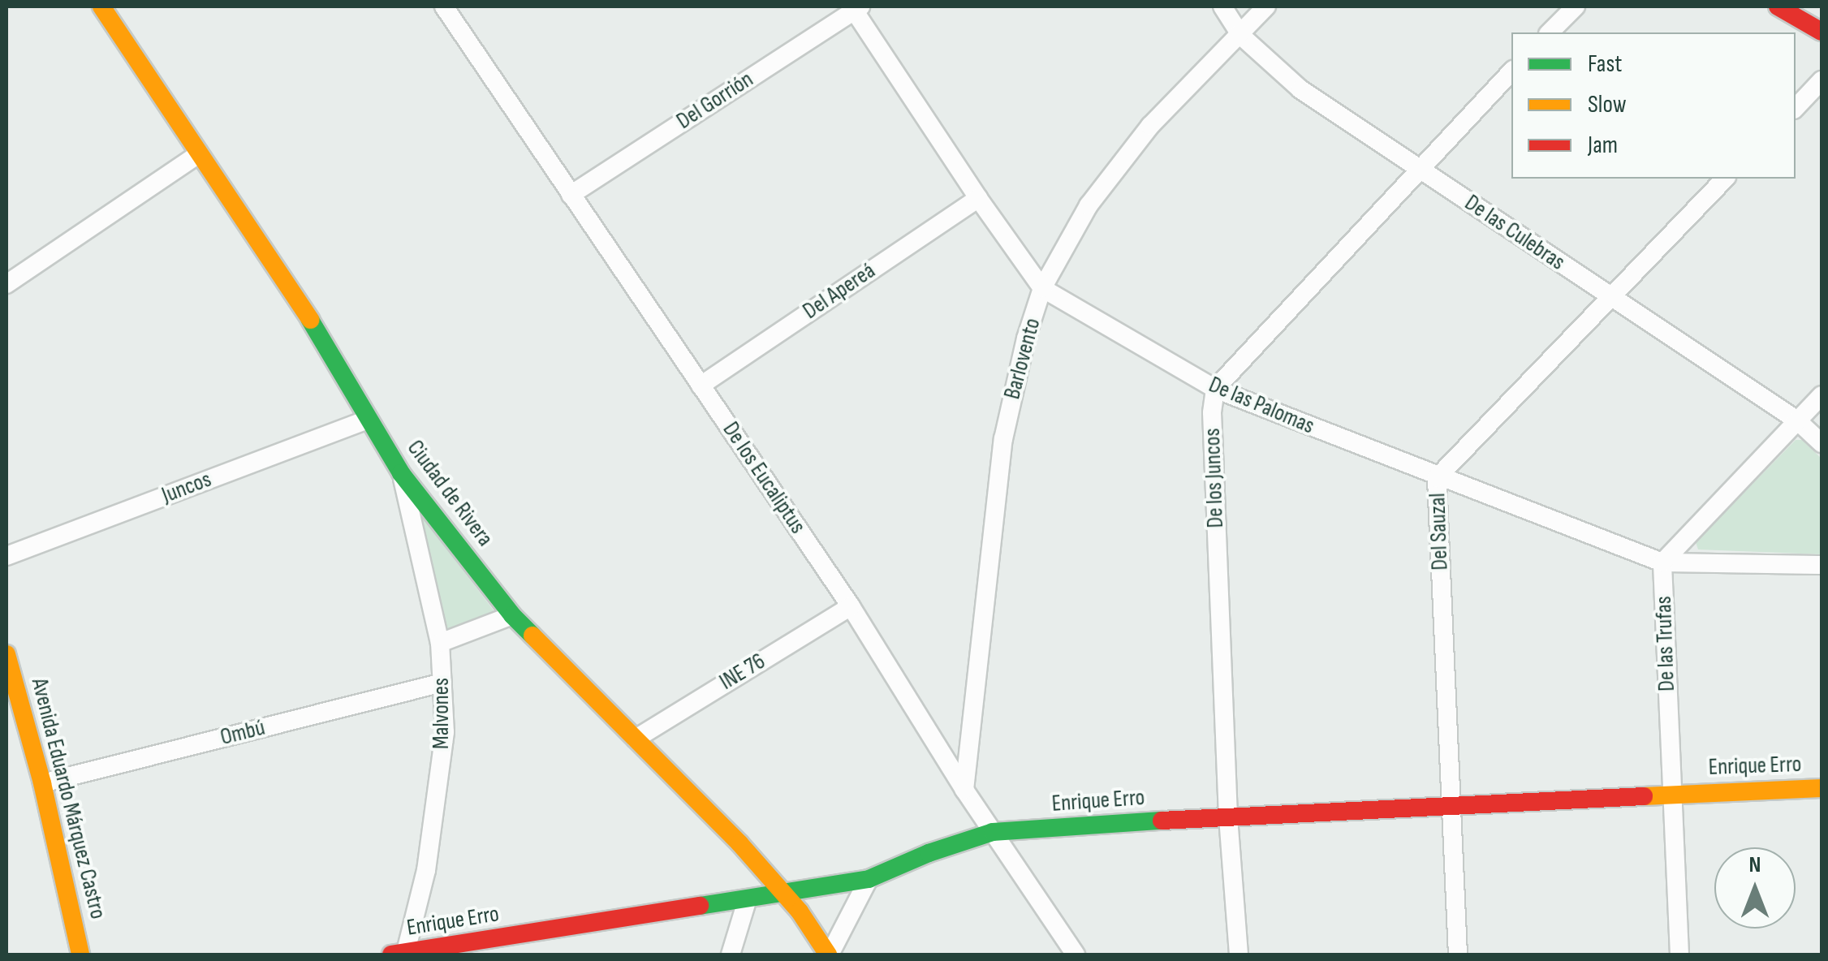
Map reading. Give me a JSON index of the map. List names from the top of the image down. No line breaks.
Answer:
{"streets":{"street":["Del Gorrión","De las Culebras","Del Apereá","Barlovento","De las Palomas","De los Eucaliptus","De los Juncos","Juncos","Ciudad de Rivera","Del Sauzal","De las Trufas","INE 76","Malvones","Ombú","Enrique Erro","Avenida Eduardo Márquez Castro"]},"crossings":[["Del Gorrión","De las Palomas"],["Del Gorrión","De los Eucaliptus"],["De las Culebras","Barlovento"],["De las Culebras","Del Sauzal"],["De las Culebras","De las Trufas"],["Del Apereá","De las Palomas"],["Del Apereá","De los Eucaliptus"],["Barlovento","De las Palomas"],["Barlovento","De los Eucaliptus"],["De las Palomas","De los Juncos"],["De las Palomas","Del Sauzal"],["De las Palomas","De las Trufas"],["De los Eucaliptus","INE 76"],["De los Eucaliptus","Enrique Erro"],["De los Juncos","Enrique Erro"],["Juncos","Ciudad de Rivera"],["Ciudad de Rivera","INE 76"],["Ciudad de Rivera","Malvones"],["Ciudad de Rivera","Enrique Erro"],["Del Sauzal","Enrique Erro"],["De las Trufas","Enrique Erro"],["Malvones","Ombú"],["Malvones","Enrique Erro"],["Ombú","Avenida Eduardo Márquez Castro"]],"legend":["Fast","Slow","Jam"],"north":"top"}
